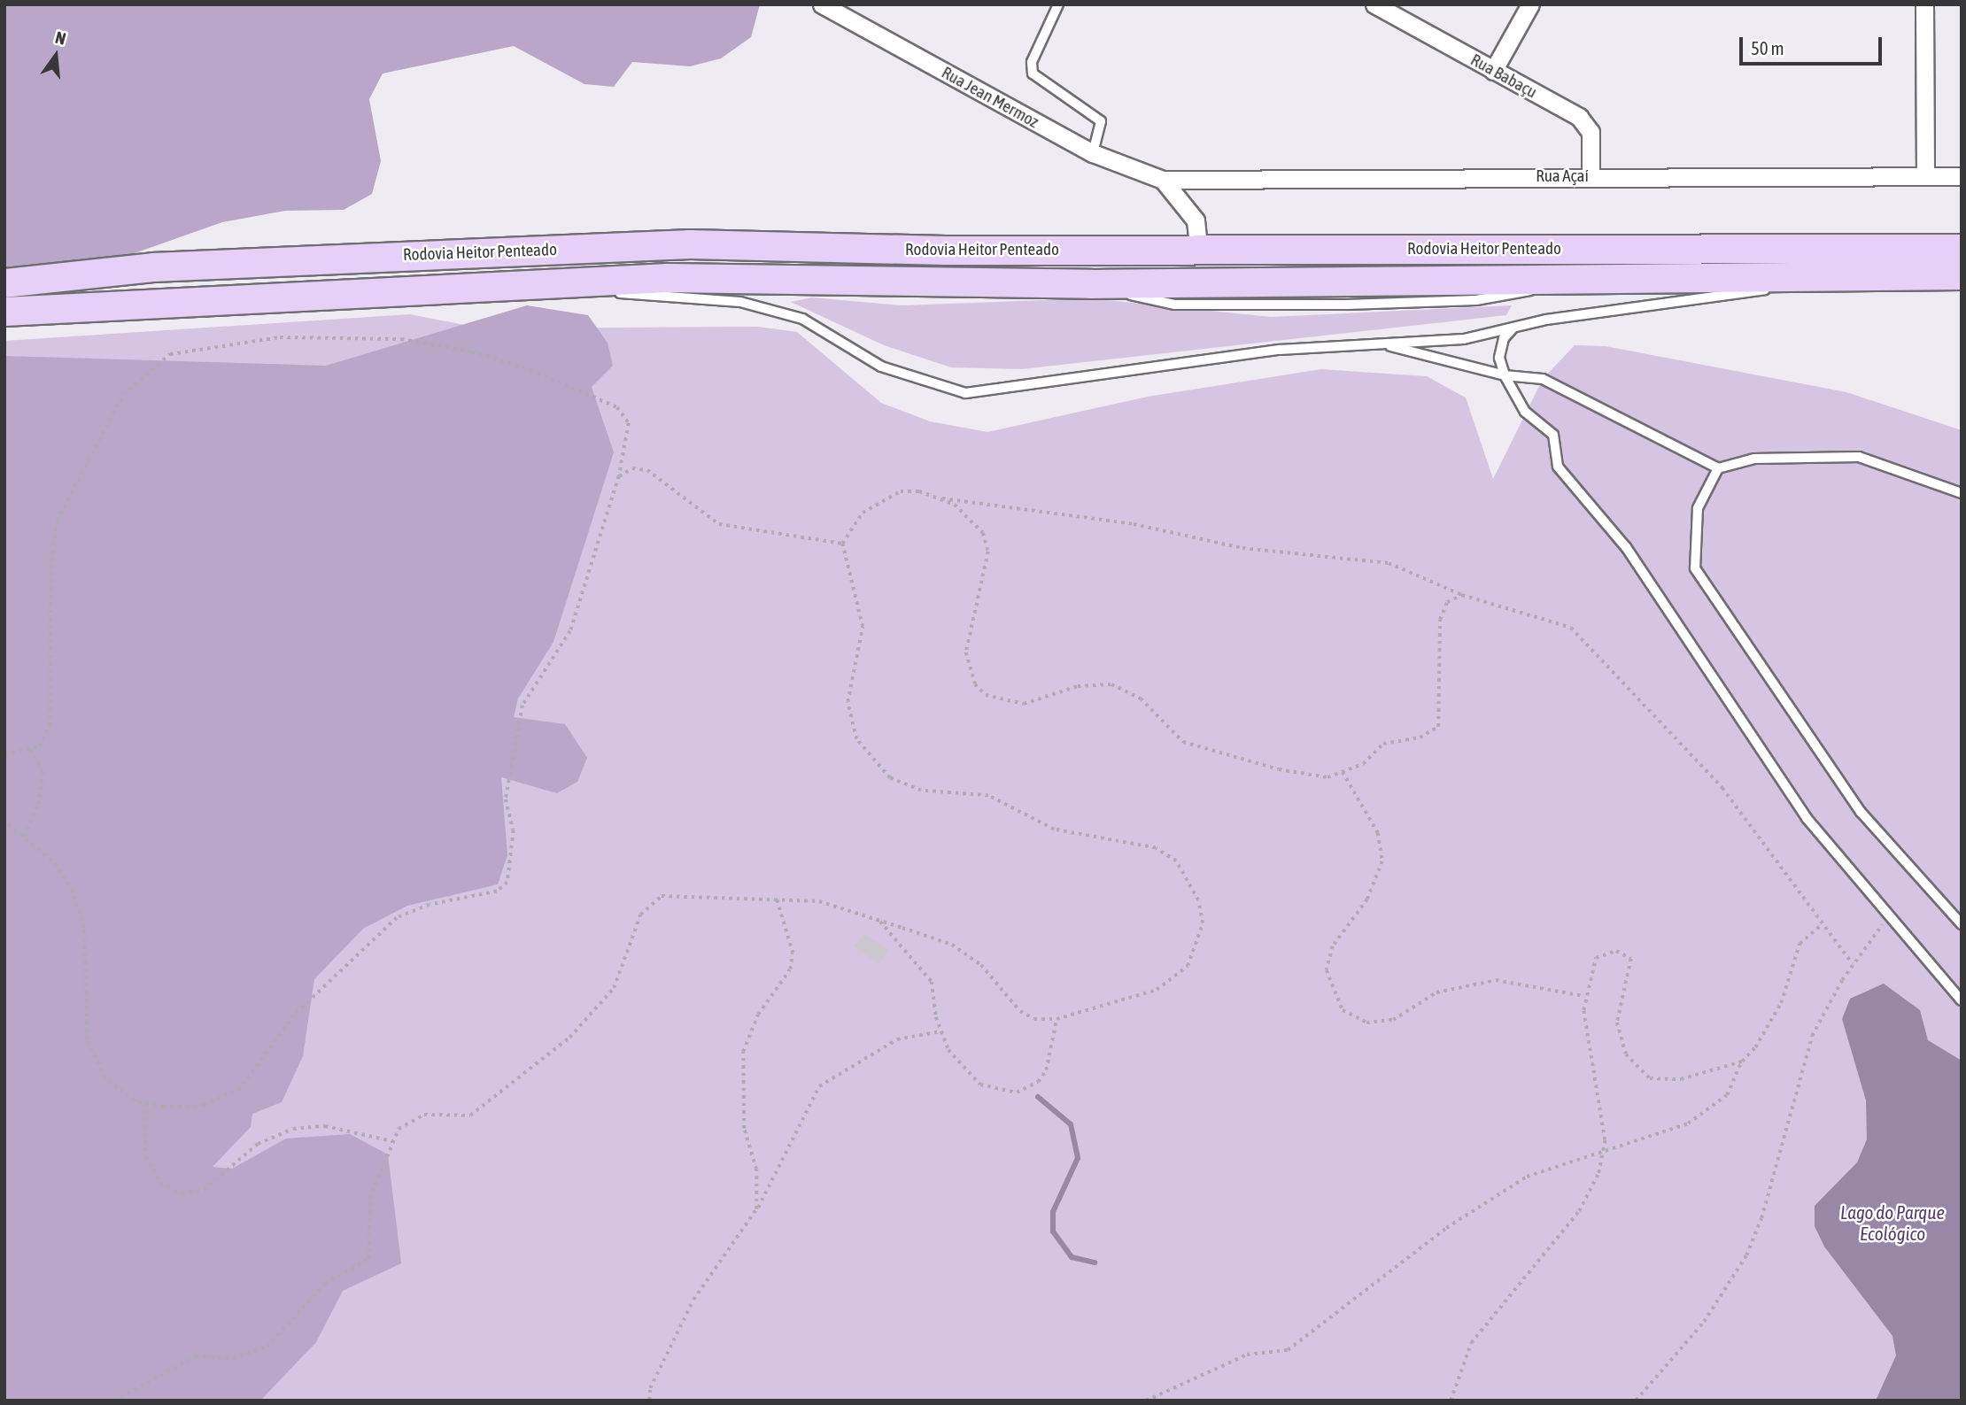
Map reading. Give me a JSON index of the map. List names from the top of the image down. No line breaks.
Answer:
{"streets":{"main road":["Rodovia Heitor Penteado"],"street":["Rua Babaçu","Rua Jean Mermoz","Rua Açaí"]},"crossings":[["Rua Babaçu","Rua Açaí"],["Rua Jean Mermoz","Rua Açaí"]],"water":["Lago do Parque Ecológico"],"scale_bar":"50 m","north":"top"}
